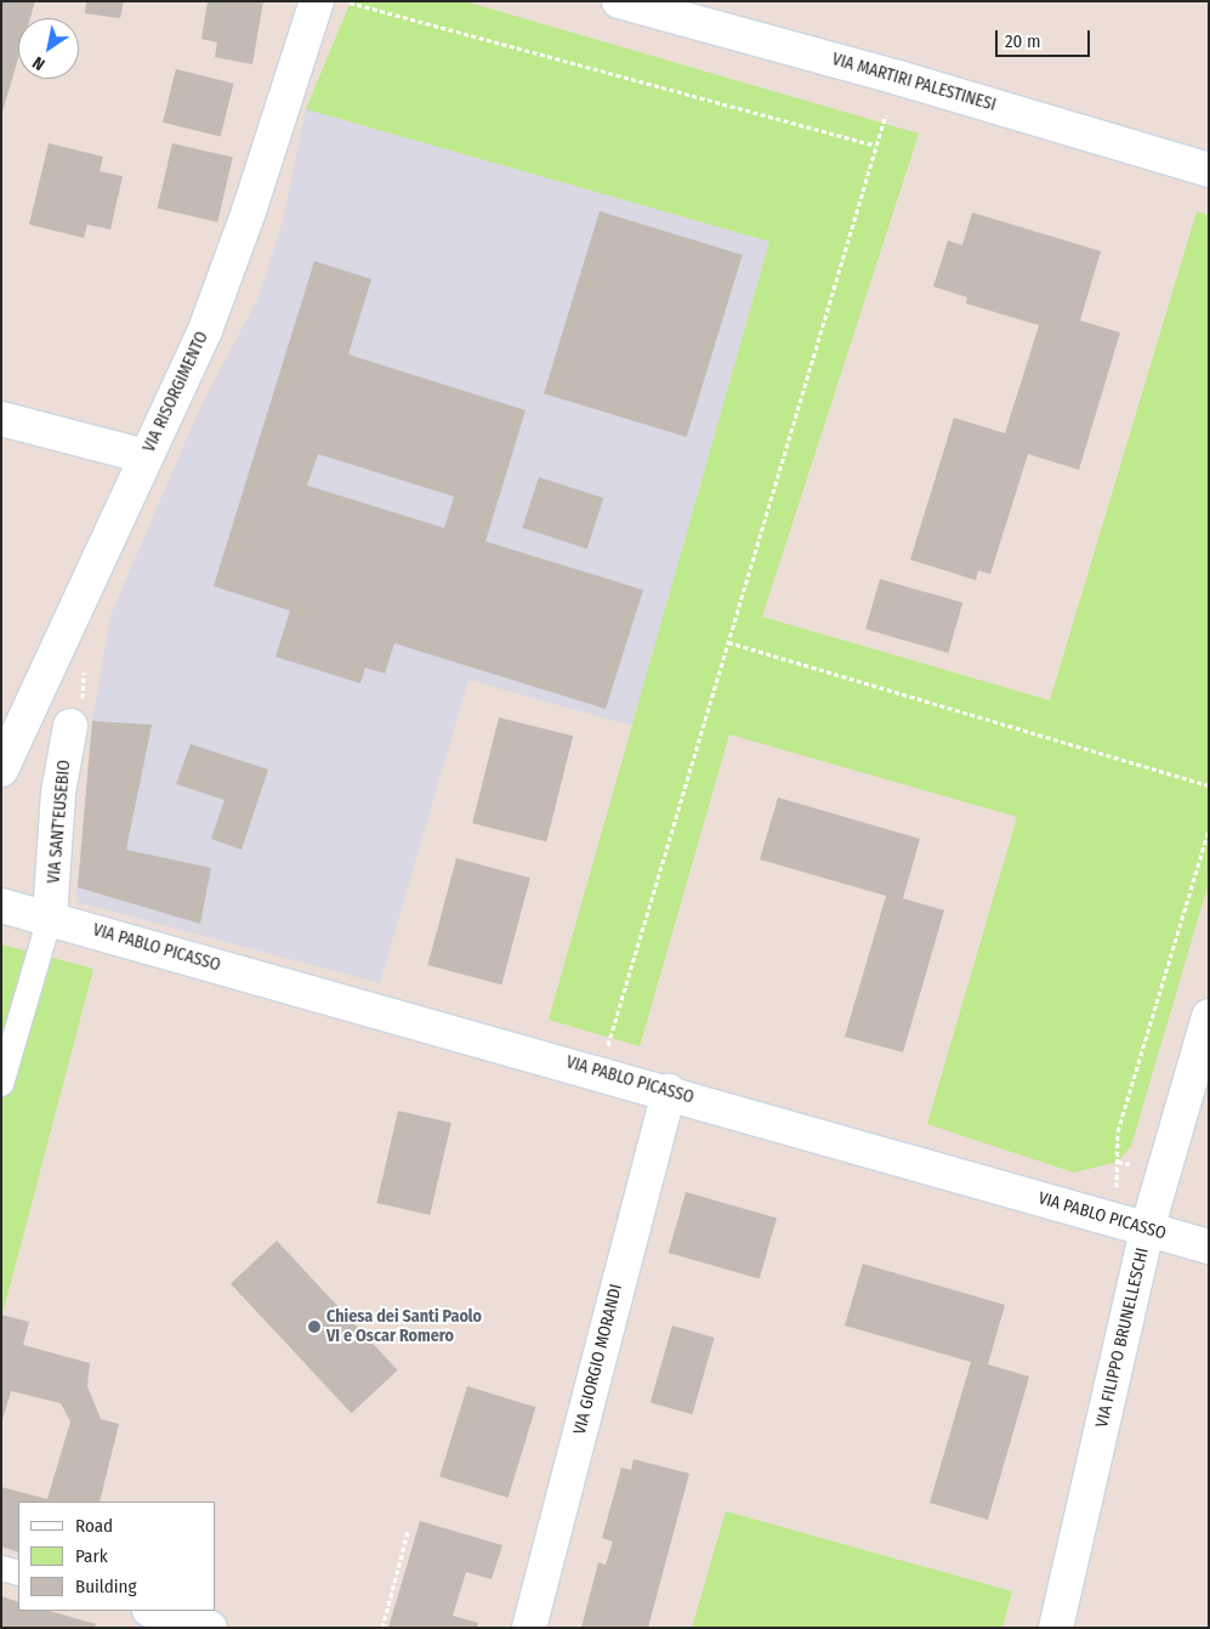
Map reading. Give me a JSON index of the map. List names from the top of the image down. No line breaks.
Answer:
{"streets":{"street":["VIA MARTIRI PALESTINESI","VIA RISORGIMENTO","VIA SANT'EUSEBIO","VIA PABLO PICASSO","VIA FILIPPO BRUNELLESCHI","VIA GIORGIO MORANDI"]},"crossings":[["VIA SANT'EUSEBIO","VIA PABLO PICASSO"],["VIA PABLO PICASSO","VIA FILIPPO BRUNELLESCHI"],["VIA PABLO PICASSO","VIA GIORGIO MORANDI"]],"places":["Chiesa dei Santi Paolo VI e Oscar Romero"],"legend":["Road","Park","Building"],"scale_bar":"20 m","north":"bottom left"}
